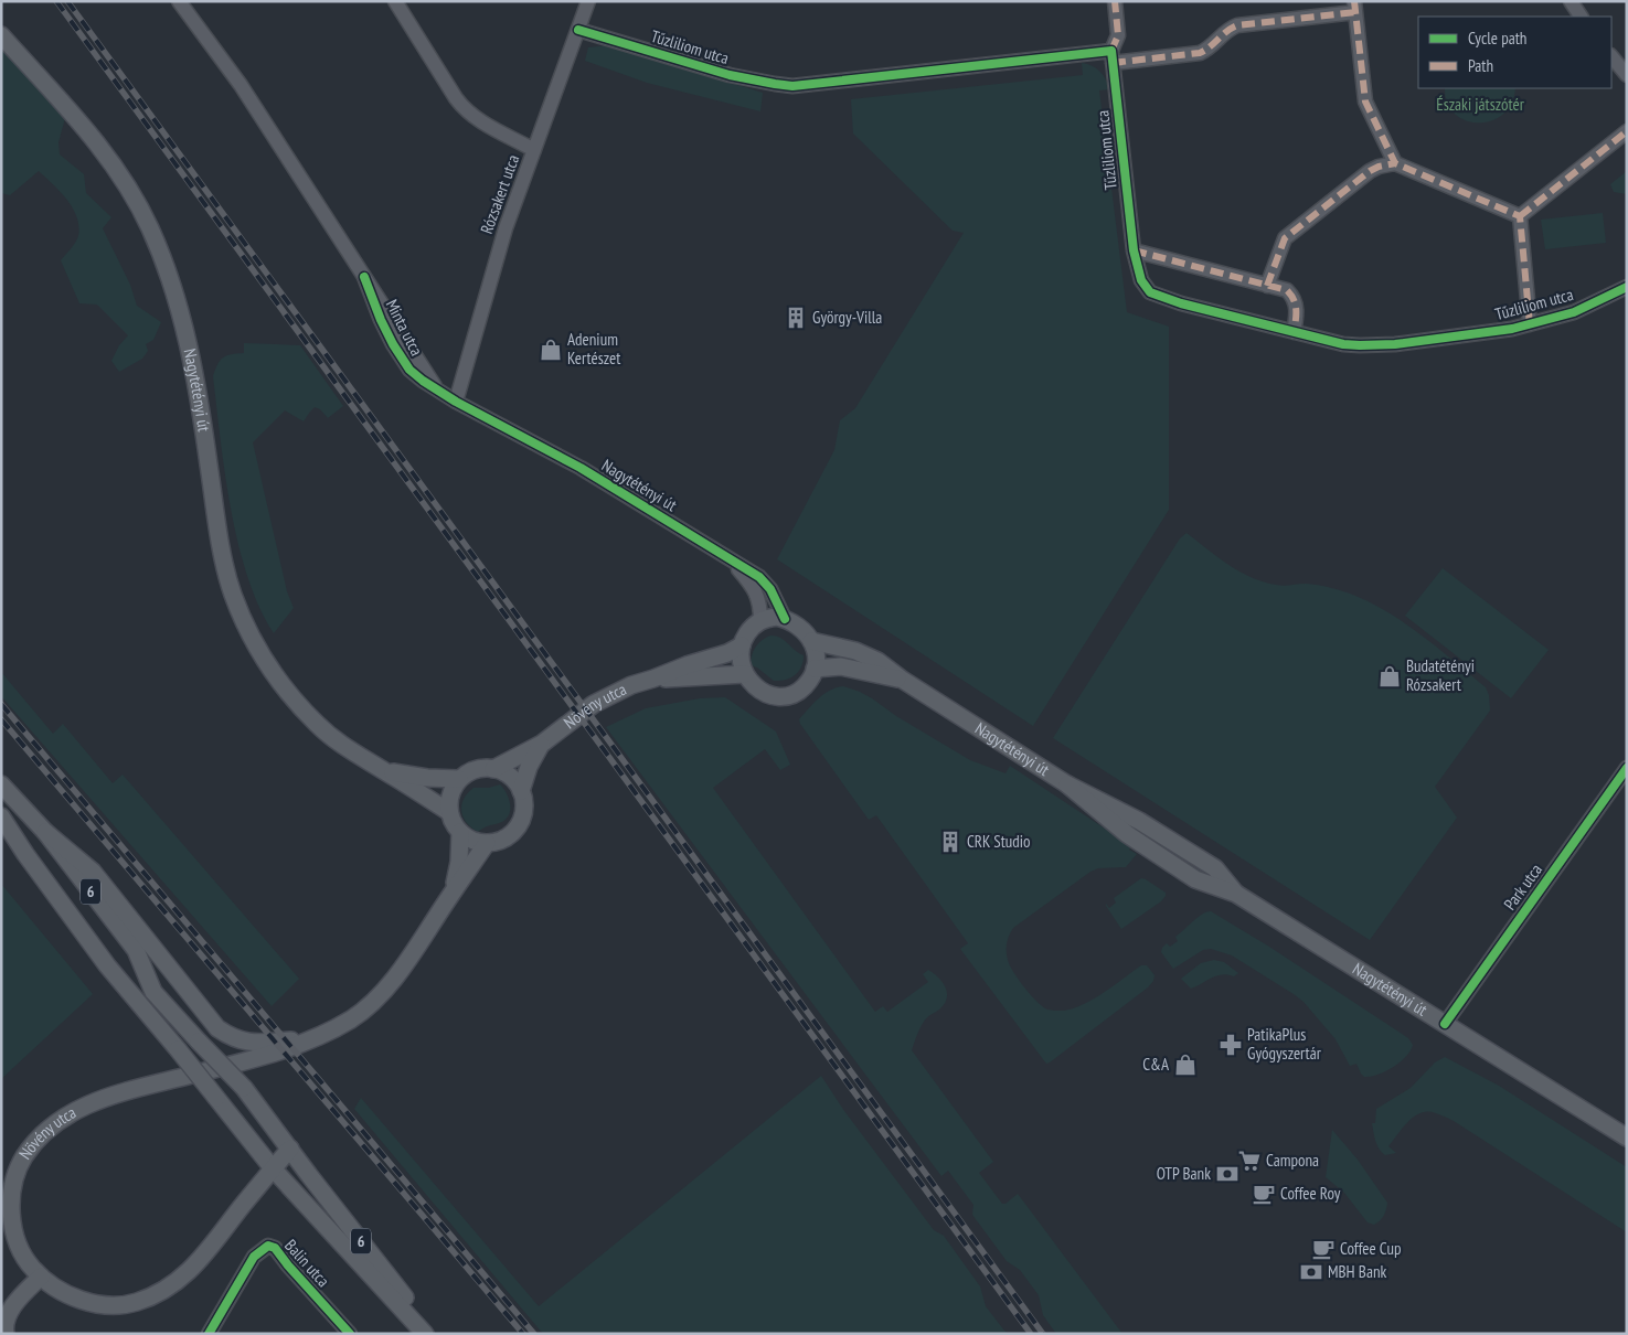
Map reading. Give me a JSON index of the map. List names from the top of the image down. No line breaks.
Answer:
{"streets":{"main road":["Nagytétényi út","Növény utca","6"],"street":["Tűzliliom utca","Rózsakert utca","Minta utca","Park utca","Balin utca"]},"crossings":[["Tűzliliom utca","Rózsakert utca"],["Rózsakert utca","Minta utca"],["Rózsakert utca","Nagytétényi út"],["Minta utca","Nagytétényi út"],["Nagytétényi út","Növény utca"],["Nagytétényi út","Park utca"],["Növény utca","6"]],"parks":["Északi játszótér"],"places":{"building":["György-Villa","CRK Studio"],"shop":["Adenium Kertészet","Budatétényi Rózsakert","C&A"],"pharmacy":["PatikaPlus Gyógyszertár"],"supermarket":["Campona"],"bank":["OTP Bank","MBH Bank"],"cafe":["Coffee Roy","Coffee Cup"]},"legend":["Cycle path","Path"]}
